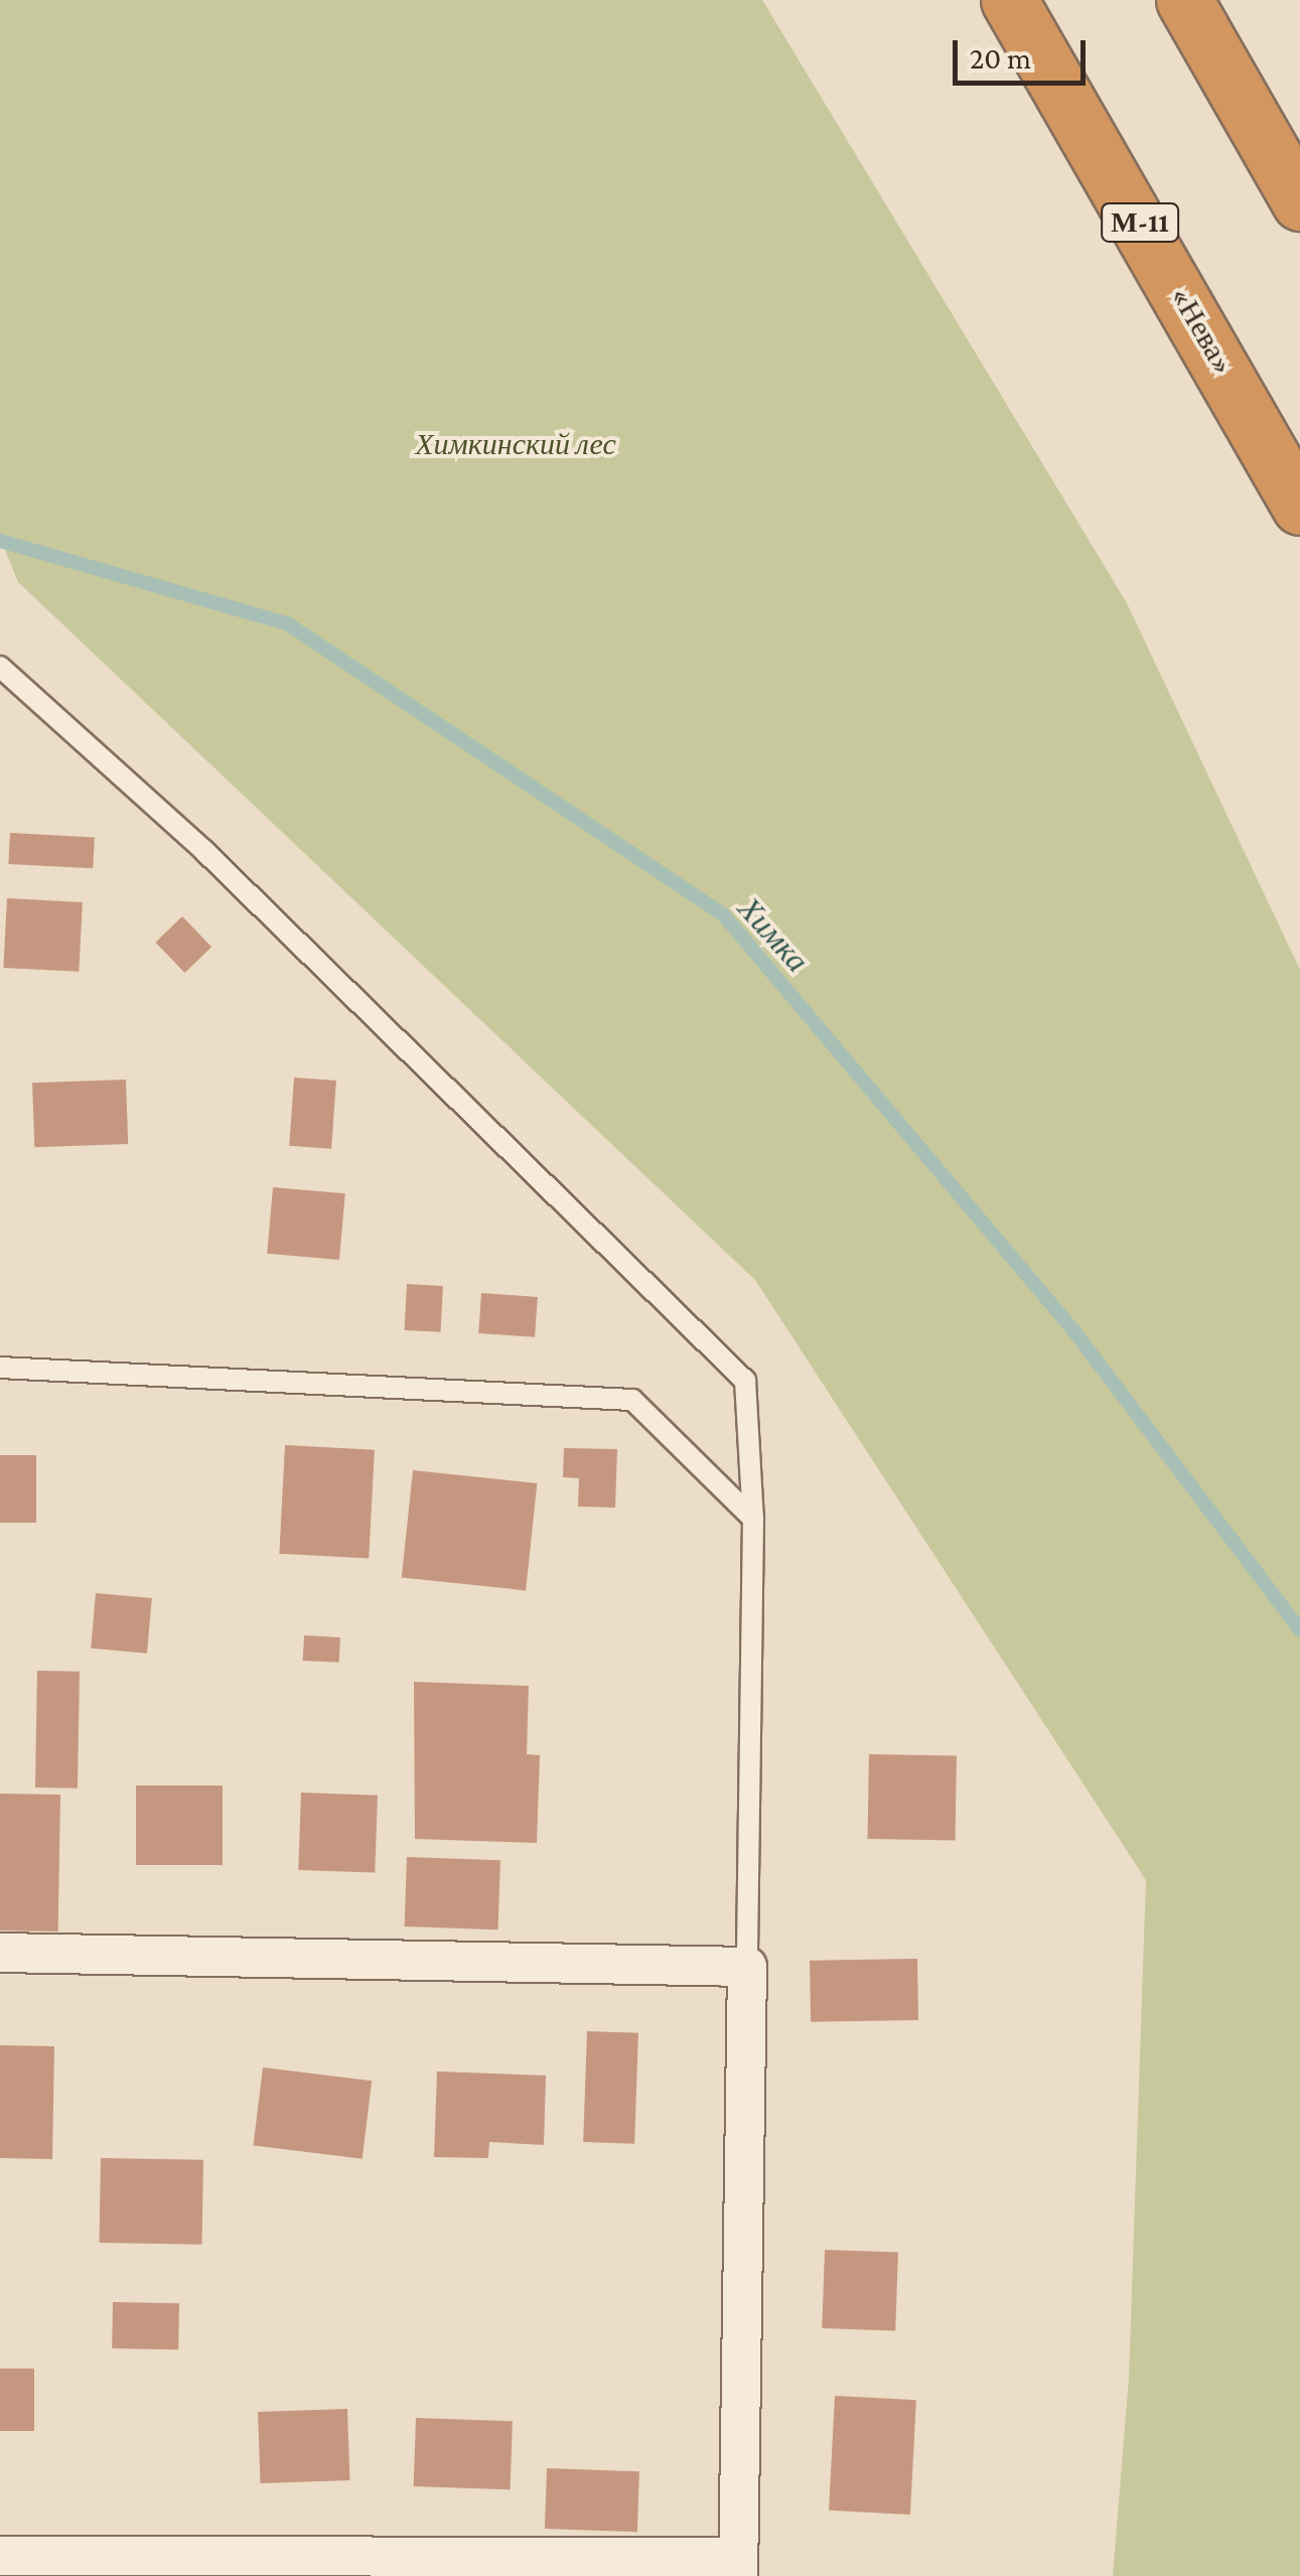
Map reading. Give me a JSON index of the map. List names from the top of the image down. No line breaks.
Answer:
{"streets":{"highway":["М-11","«Нева»"]},"water":["Химка"],"parks":["Химкинский лес"],"scale_bar":"20 m"}
